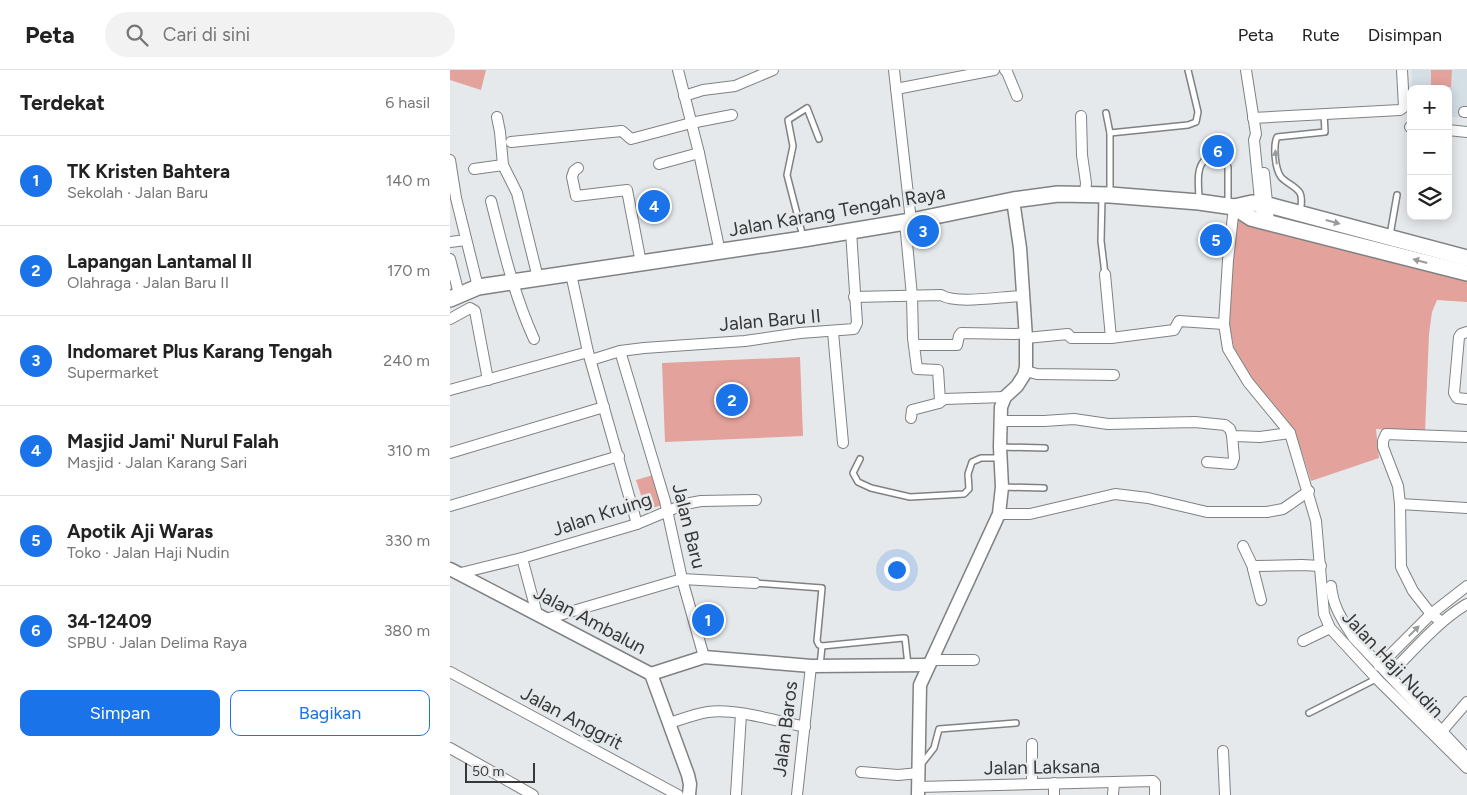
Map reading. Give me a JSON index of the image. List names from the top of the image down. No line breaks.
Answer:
{"streets":{"main road":["Jalan Karang Tengah Raya"],"street":["Jalan Baru II","Jalan Kruing","Jalan Baru","Jalan Ambalun","Jalan Haji Nudin","Jalan Anggrit","Jalan Baros","Jalan Laksana"]},"crossings":[["Jalan Karang Tengah Raya","Jalan Baru II"],["Jalan Karang Tengah Raya","Jalan Haji Nudin"],["Jalan Baru II","Jalan Baru"],["Jalan Kruing","Jalan Baru"],["Jalan Kruing","Jalan Ambalun"],["Jalan Baru","Jalan Baros"]],"scale_bar":"50 m","page":{"header":"Peta","search":"Cari di sini","nav":["Peta","Rute","Disimpan"],"heading":["Terdekat","6 hasil"],"map_buttons":["+","−"],"pins":["6","4","3","5","2","1"],"list":[{"mark":"1","name":"TK Kristen Bahtera","note":"Sekolah · Jalan Baru","value":"140 m"},{"mark":"2","name":"Lapangan Lantamal II","note":"Olahraga · Jalan Baru II","value":"170 m"},{"mark":"3","name":"Indomaret Plus Karang Tengah","note":"Supermarket","value":"240 m"},{"mark":"4","name":"Masjid Jami' Nurul Falah","note":"Masjid · Jalan Karang Sari","value":"310 m"},{"mark":"5","name":"Apotik Aji Waras","note":"Toko · Jalan Haji Nudin","value":"330 m"},{"mark":"6","name":"34-12409","note":"SPBU · Jalan Delima Raya","value":"380 m"}],"buttons":["Simpan","Bagikan"],"scale":"50 m"}}
